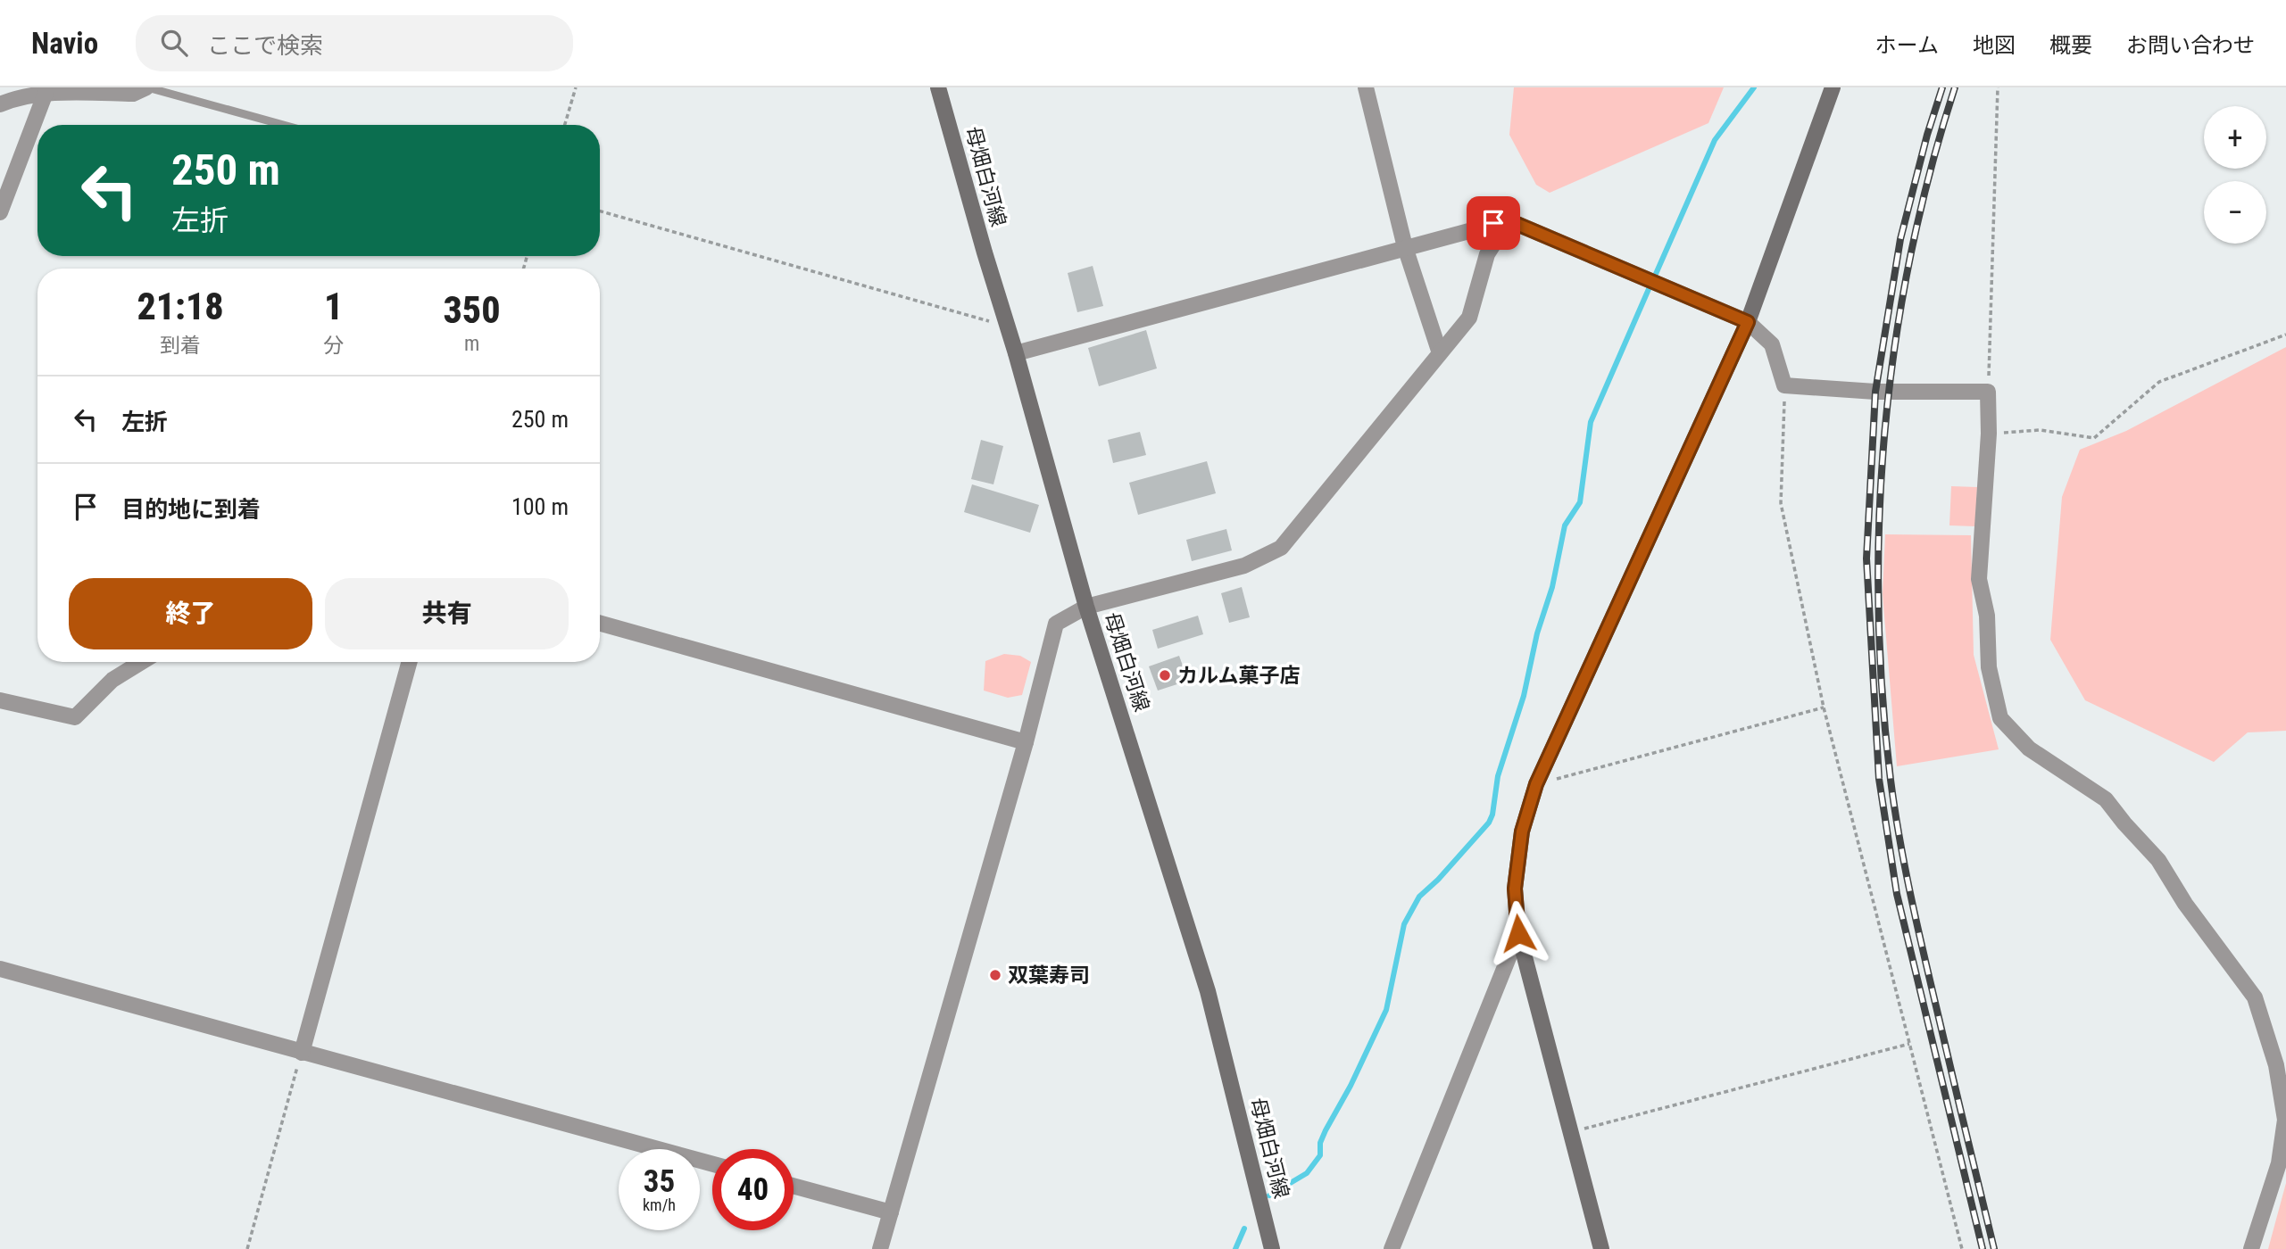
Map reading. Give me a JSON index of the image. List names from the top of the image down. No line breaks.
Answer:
{"streets":{"street":["母畑白河線"]},"places":["カルム菓子店","双葉寿司"],"page":{"header":"Navio","search":"ここで検索","nav":["ホーム","地図","概要","お問い合わせ"],"map_buttons":["+","−"],"turn":["250 m","左折"],"eta":["21:18","到着","1","分","350","m"],"list":[{"name":"左折","value":"250 m"},{"name":"目的地に到着","value":"100 m"}],"buttons":["終了","共有"],"speed":"35 km/h","limit":"40"}}
